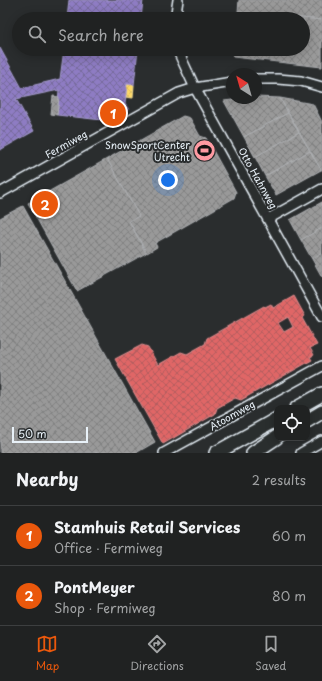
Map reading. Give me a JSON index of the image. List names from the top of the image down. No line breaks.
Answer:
{"streets":{"street":["Fermiweg","Otto Hahnweg","Atoomweg"]},"crossings":[["Fermiweg","Otto Hahnweg"]],"places":{"sports":["SnowSportCenter Utrecht"]},"scale_bar":"50 m","north":"top left","page":{"search":"Search here","pins":["1","2"],"scale":"50 m","heading":["Nearby","2 results"],"list":[{"mark":"1","name":"Stamhuis Retail Services","note":"Office · Fermiweg","value":"60 m"},{"mark":"2","name":"PontMeyer","note":"Shop · Fermiweg","value":"80 m"}],"nav":["Map","Directions","Saved"]}}
